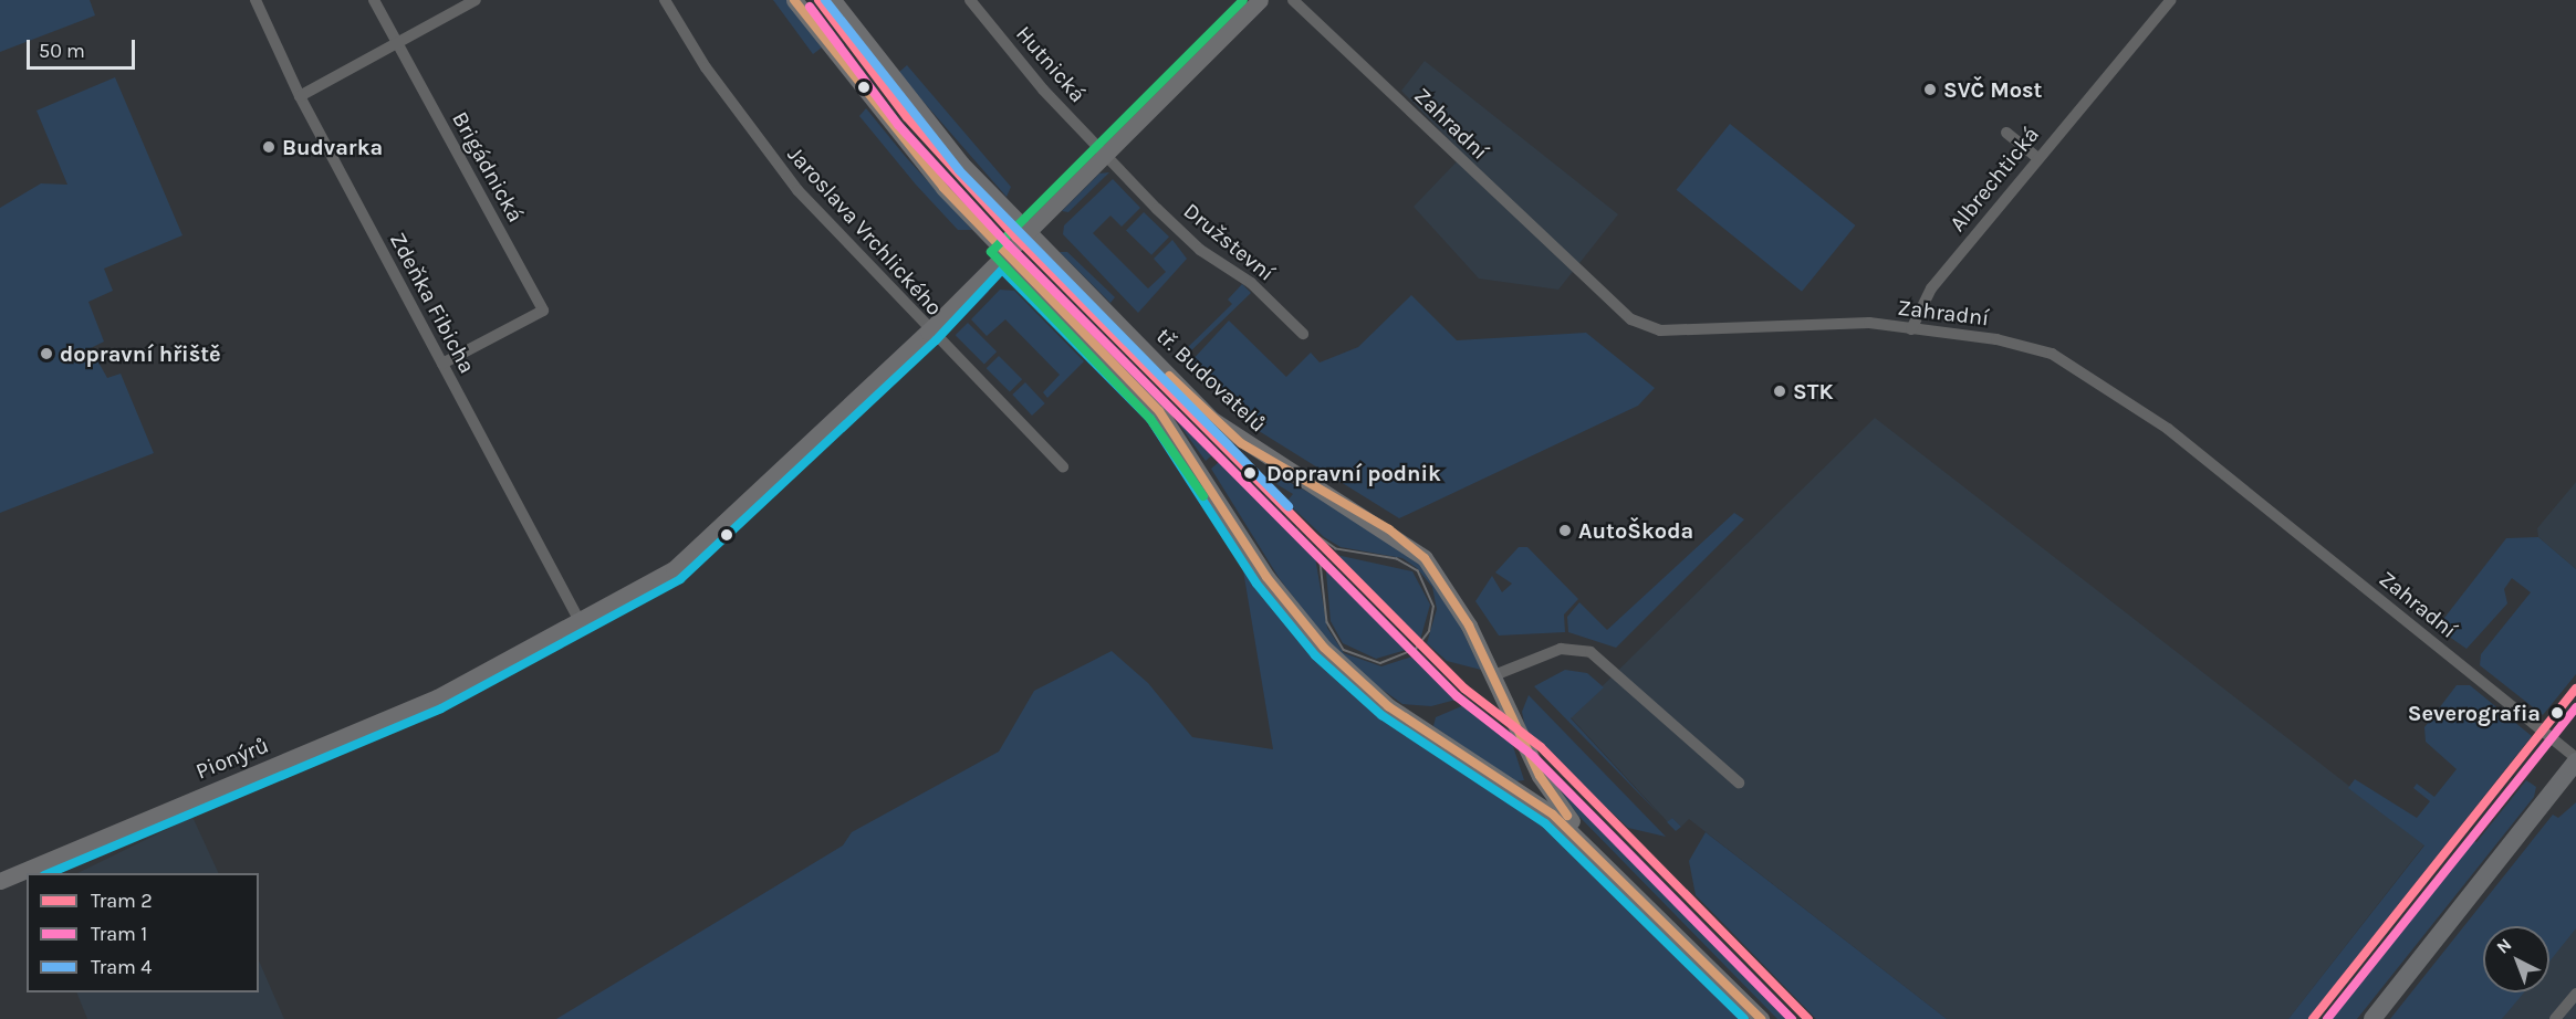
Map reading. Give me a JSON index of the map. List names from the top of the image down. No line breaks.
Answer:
{"streets":{"street":["Hutnická","Zahradní","Brigádnická","Albrechtická","Jaroslava Vrchlického","Družstevní","Zdeňka Fibicha","tř. Budovatelů","Pionýrů"]},"crossings":[["Hutnická","Družstevní"],["Hutnická","Pionýrů"],["Zahradní","Albrechtická"],["Brigádnická","Zdeňka Fibicha"],["Jaroslava Vrchlického","Pionýrů"],["Družstevní","Pionýrů"],["Zdeňka Fibicha","Pionýrů"],["tř. Budovatelů","Pionýrů"]],"places":["SVČ Most","Budvarka","dopravní hřiště","STK","Dopravní podnik","AutoŠkoda","Severografia"],"lines":["tram line 2","tram line 4","tram line 1"],"legend":["Tram 2","Tram 1","Tram 4"],"scale_bar":"50 m","north":"top left"}
